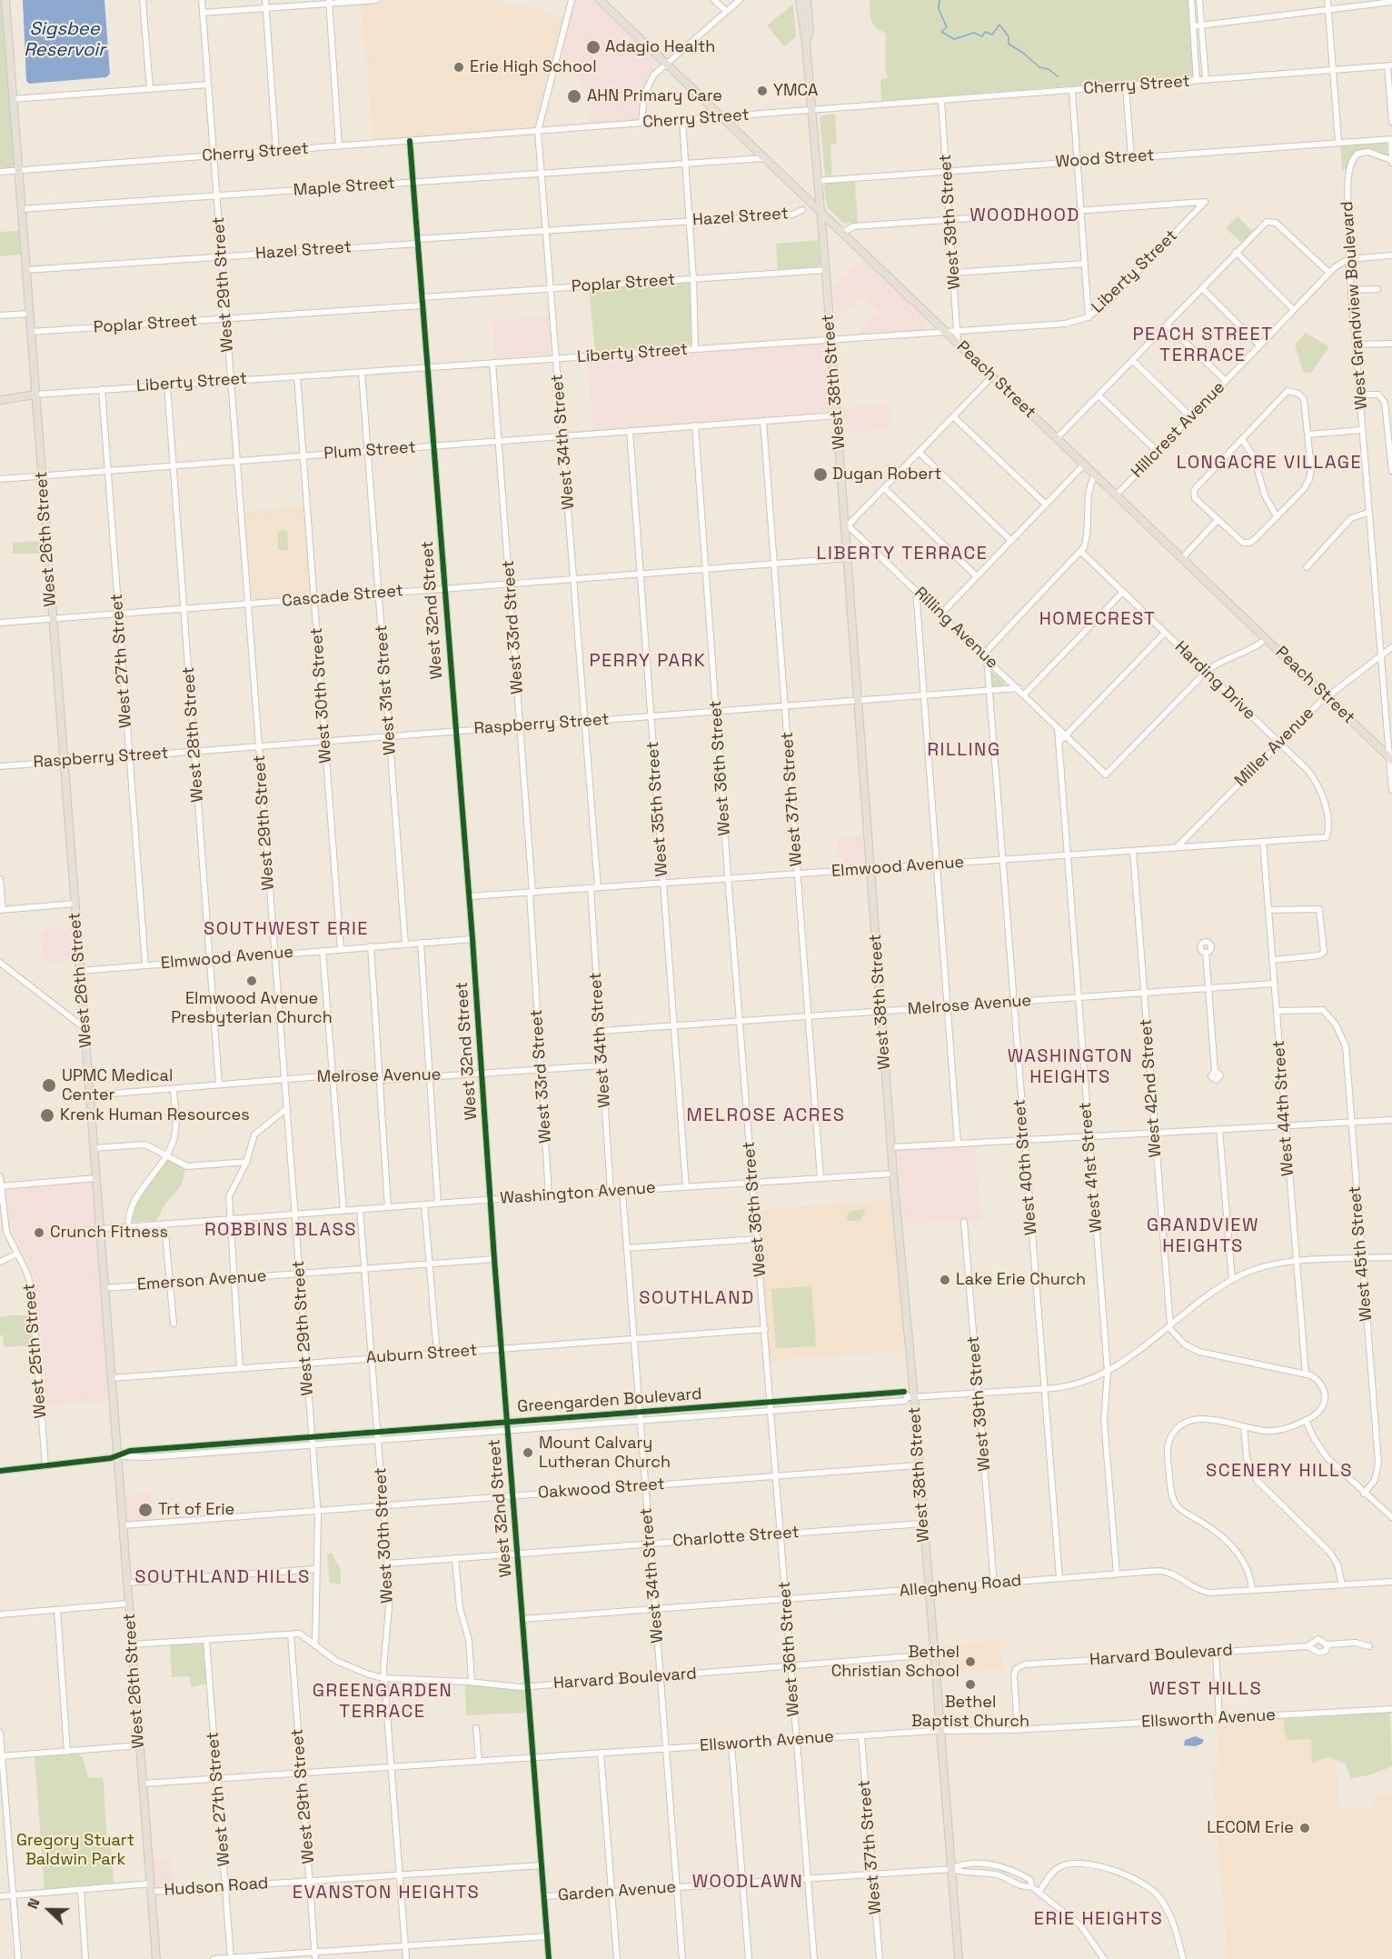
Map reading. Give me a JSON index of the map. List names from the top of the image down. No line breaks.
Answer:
{"streets":{"main road":["Liberty Street","Peach Street","West 38th Street","West 26th Street"],"street":["Cherry Street","Wood Street","Maple Street","Hazel Street","West 39th Street","Poplar Street","West 29th Street","West Grandview Boulevard","Hillcrest Avenue","West 34th Street","Plum Street","Cascade Street","West 32nd Street","West 33rd Street","Rilling Avenue","West 27th Street","Harding Drive","West 31st Street","West 30th Street","Raspberry Street","West 28th Street","Miller Avenue","West 36th Street","West 37th Street","West 35th Street","Elmwood Avenue","Melrose Avenue","West 42nd Street","West 44th Street","West 40th Street","West 41st Street","Washington Avenue","West 45th Street","Emerson Avenue","West 25th Street","Auburn Street","Greengarden Boulevard","Oakwood Street","Charlotte Street","Allegheny Road","Harvard Boulevard","Ellsworth Avenue","Hudson Road","Garden Avenue"]},"crossings":[["Cherry Street","West 39th Street"],["Cherry Street","West 29th Street"],["Cherry Street","Peach Street"],["Cherry Street","West 38th Street"],["Cherry Street","West 34th Street"],["Cherry Street","West 26th Street"],["Cherry Street","West 32nd Street"],["Wood Street","West 39th Street"],["Wood Street","West 38th Street"],["Maple Street","West 29th Street"],["Maple Street","Peach Street"],["Maple Street","West 34th Street"],["Maple Street","West 26th Street"],["Maple Street","West 32nd Street"],["Hazel Street","West 29th Street"],["Hazel Street","West 34th Street"],["Hazel Street","West 26th Street"],["Hazel Street","West 32nd Street"],["West 39th Street","Liberty Street"],["West 39th Street","Peach Street"],["West 39th Street","Greengarden Boulevard"],["West 39th Street","Allegheny Road"],["Liberty Street","West 29th Street"],["Liberty Street","Peach Street"],["Liberty Street","West 38th Street"],["Liberty Street","West 34th Street"],["Liberty Street","West 26th Street"],["Liberty Street","West 32nd Street"],["Liberty Street","West 33rd Street"],["Liberty Street","West 27th Street"],["Liberty Street","West 31st Street"],["Liberty Street","West 30th Street"],["Liberty Street","West 28th Street"],["Poplar Street","West 29th Street"],["Poplar Street","West 38th Street"],["Poplar Street","West 34th Street"],["Poplar Street","West 26th Street"],["Poplar Street","West 32nd Street"],["West 29th Street","Plum Street"],["West 29th Street","Cascade Street"],["West 29th Street","Raspberry Street"],["West 29th Street","Elmwood Avenue"],["West 29th Street","Melrose Avenue"],["West 29th Street","Washington Avenue"],["West 29th Street","Emerson Avenue"],["West 29th Street","Auburn Street"],["West 29th Street","Greengarden Boulevard"],["West 29th Street","Oakwood Street"],["West 29th Street","Harvard Boulevard"],["West 29th Street","Ellsworth Avenue"],["West 29th Street","Hudson Road"],["West Grandview Boulevard","Peach Street"],["West Grandview Boulevard","Hillcrest Avenue"],["West Grandview Boulevard","Miller Avenue"],["Peach Street","West 38th Street"],["Peach Street","Hillcrest Avenue"],["Peach Street","Miller Avenue"],["West 38th Street","Plum Street"],["West 38th Street","Cascade Street"],["West 38th Street","Rilling Avenue"],["West 38th Street","Raspberry Street"],["West 38th Street","Elmwood Avenue"],["West 38th Street","Melrose Avenue"],["West 38th Street","Washington Avenue"],["West 38th Street","Greengarden Boulevard"],["West 38th Street","Oakwood Street"],["West 38th Street","Charlotte Street"],["West 38th Street","Allegheny Road"],["West 38th Street","Harvard Boulevard"],["West 38th Street","Ellsworth Avenue"],["West 38th Street","Garden Avenue"],["West 34th Street","Plum Street"],["West 34th Street","Cascade Street"],["West 34th Street","Raspberry Street"],["West 34th Street","Elmwood Avenue"],["West 34th Street","Melrose Avenue"],["West 34th Street","Washington Avenue"],["West 34th Street","Auburn Street"],["West 34th Street","Greengarden Boulevard"],["West 34th Street","Oakwood Street"],["West 34th Street","Charlotte Street"],["West 34th Street","Allegheny Road"],["West 34th Street","Harvard Boulevard"],["West 34th Street","Ellsworth Avenue"],["West 34th Street","Garden Avenue"],["Plum Street","West 26th Street"],["Plum Street","West 32nd Street"],["Plum Street","West 33rd Street"],["Plum Street","West 27th Street"],["Plum Street","West 31st Street"],["Plum Street","West 30th Street"],["Plum Street","West 28th Street"],["Plum Street","West 36th Street"],["Plum Street","West 37th Street"],["Plum Street","West 35th Street"],["West 26th Street","Cascade Street"],["West 26th Street","Raspberry Street"],["West 26th Street","Elmwood Avenue"],["West 26th Street","Melrose Avenue"],["West 26th Street","Washington Avenue"],["West 26th Street","Emerson Avenue"],["West 26th Street","Auburn Street"],["West 26th Street","Greengarden Boulevard"],["West 26th Street","Oakwood Street"],["West 26th Street","Harvard Boulevard"],["West 26th Street","Ellsworth Avenue"],["West 26th Street","Hudson Road"],["Cascade Street","West 32nd Street"],["Cascade Street","West 33rd Street"],["Cascade Street","West 27th Street"],["Cascade Street","West 31st Street"],["Cascade Street","West 30th Street"],["Cascade Street","West 28th Street"],["Cascade Street","West 36th Street"],["Cascade Street","West 37th Street"],["Cascade Street","West 35th Street"],["West 32nd Street","Raspberry Street"],["West 32nd Street","Elmwood Avenue"],["West 32nd Street","Melrose Avenue"],["West 32nd Street","Washington Avenue"],["West 32nd Street","Emerson Avenue"],["West 32nd Street","Auburn Street"],["West 32nd Street","Greengarden Boulevard"],["West 32nd Street","Oakwood Street"],["West 32nd Street","Charlotte Street"],["West 32nd Street","Allegheny Road"],["West 32nd Street","Harvard Boulevard"],["West 32nd Street","Ellsworth Avenue"],["West 32nd Street","Hudson Road"],["West 32nd Street","Garden Avenue"],["West 33rd Street","Raspberry Street"],["West 33rd Street","Elmwood Avenue"],["West 33rd Street","Melrose Avenue"],["West 33rd Street","Washington Avenue"],["Rilling Avenue","Harding Drive"],["Rilling Avenue","Raspberry Street"],["Rilling Avenue","West 40th Street"],["Rilling Avenue","West 41st Street"],["West 27th Street","Raspberry Street"],["West 27th Street","Elmwood Avenue"],["West 27th Street","Harvard Boulevard"],["West 27th Street","Ellsworth Avenue"],["West 27th Street","Hudson Road"],["Harding Drive","Miller Avenue"],["Harding Drive","Elmwood Avenue"],["West 31st Street","Raspberry Street"],["West 31st Street","Elmwood Avenue"],["West 30th Street","Raspberry Street"],["West 30th Street","Elmwood Avenue"],["West 30th Street","Washington Avenue"],["West 30th Street","Emerson Avenue"],["West 30th Street","Auburn Street"],["West 30th Street","Greengarden Boulevard"],["West 30th Street","Oakwood Street"],["West 30th Street","Charlotte Street"],["West 30th Street","Harvard Boulevard"],["West 30th Street","Ellsworth Avenue"],["West 30th Street","Hudson Road"],["Raspberry Street","West 28th Street"],["Raspberry Street","West 36th Street"],["Raspberry Street","West 37th Street"],["Raspberry Street","West 35th Street"],["Raspberry Street","West 40th Street"],["West 28th Street","Elmwood Avenue"],["West 28th Street","Melrose Avenue"],["Miller Avenue","Elmwood Avenue"],["West 36th Street","Elmwood Avenue"],["West 36th Street","Melrose Avenue"],["West 36th Street","Washington Avenue"],["West 36th Street","Auburn Street"],["West 36th Street","Greengarden Boulevard"],["West 36th Street","Oakwood Street"],["West 36th Street","Charlotte Street"],["West 36th Street","Allegheny Road"],["West 36th Street","Harvard Boulevard"],["West 36th Street","Ellsworth Avenue"],["West 36th Street","Garden Avenue"],["West 37th Street","Elmwood Avenue"],["West 37th Street","Melrose Avenue"],["West 37th Street","Washington Avenue"],["West 37th Street","Ellsworth Avenue"],["West 37th Street","Garden Avenue"],["West 35th Street","Elmwood Avenue"],["West 35th Street","Melrose Avenue"],["West 35th Street","Washington Avenue"],["Elmwood Avenue","West 42nd Street"],["Elmwood Avenue","West 44th Street"],["Elmwood Avenue","West 40th Street"],["Elmwood Avenue","West 41st Street"],["Melrose Avenue","West 42nd Street"],["Melrose Avenue","West 44th Street"],["Melrose Avenue","West 40th Street"],["Melrose Avenue","West 41st Street"],["West 42nd Street","Greengarden Boulevard"],["West 44th Street","West 45th Street"],["West 44th Street","Greengarden Boulevard"],["West 40th Street","Greengarden Boulevard"],["West 40th Street","Allegheny Road"],["West 41st Street","Greengarden Boulevard"],["West 41st Street","Allegheny Road"],["West 45th Street","Greengarden Boulevard"],["West 25th Street","Greengarden Boulevard"],["Harvard Boulevard","Ellsworth Avenue"]],"districts":["WOODHOOD","PEACH STREET TERRACE","LONGACRE VILLAGE","LIBERTY TERRACE","HOMECREST","PERRY PARK","RILLING","SOUTHWEST ERIE","WASHINGTON HEIGHTS","MELROSE ACRES","GRANDVIEW HEIGHTS","ROBBINS BLASS","SOUTHLAND","SCENERY HILLS","SOUTHLAND HILLS","WEST HILLS","GREENGARDEN TERRACE","WOODLAWN","EVANSTON HEIGHTS","ERIE HEIGHTS"],"water":["Sigsbee Reservoir"],"parks":["Gregory Stuart Baldwin Park"],"places":["Adagio Health","Erie High School","YMCA","AHN Primary Care","Dugan Robert","Elmwood Avenue Presbyterian Church","UPMC Medical Center","Krenk Human Resources","Crunch Fitness","Lake Erie Church","Mount Calvary Lutheran Church","Trt of Erie","Bethel Christian School","Bethel Baptist Church","LECOM Erie"],"north":"left"}
